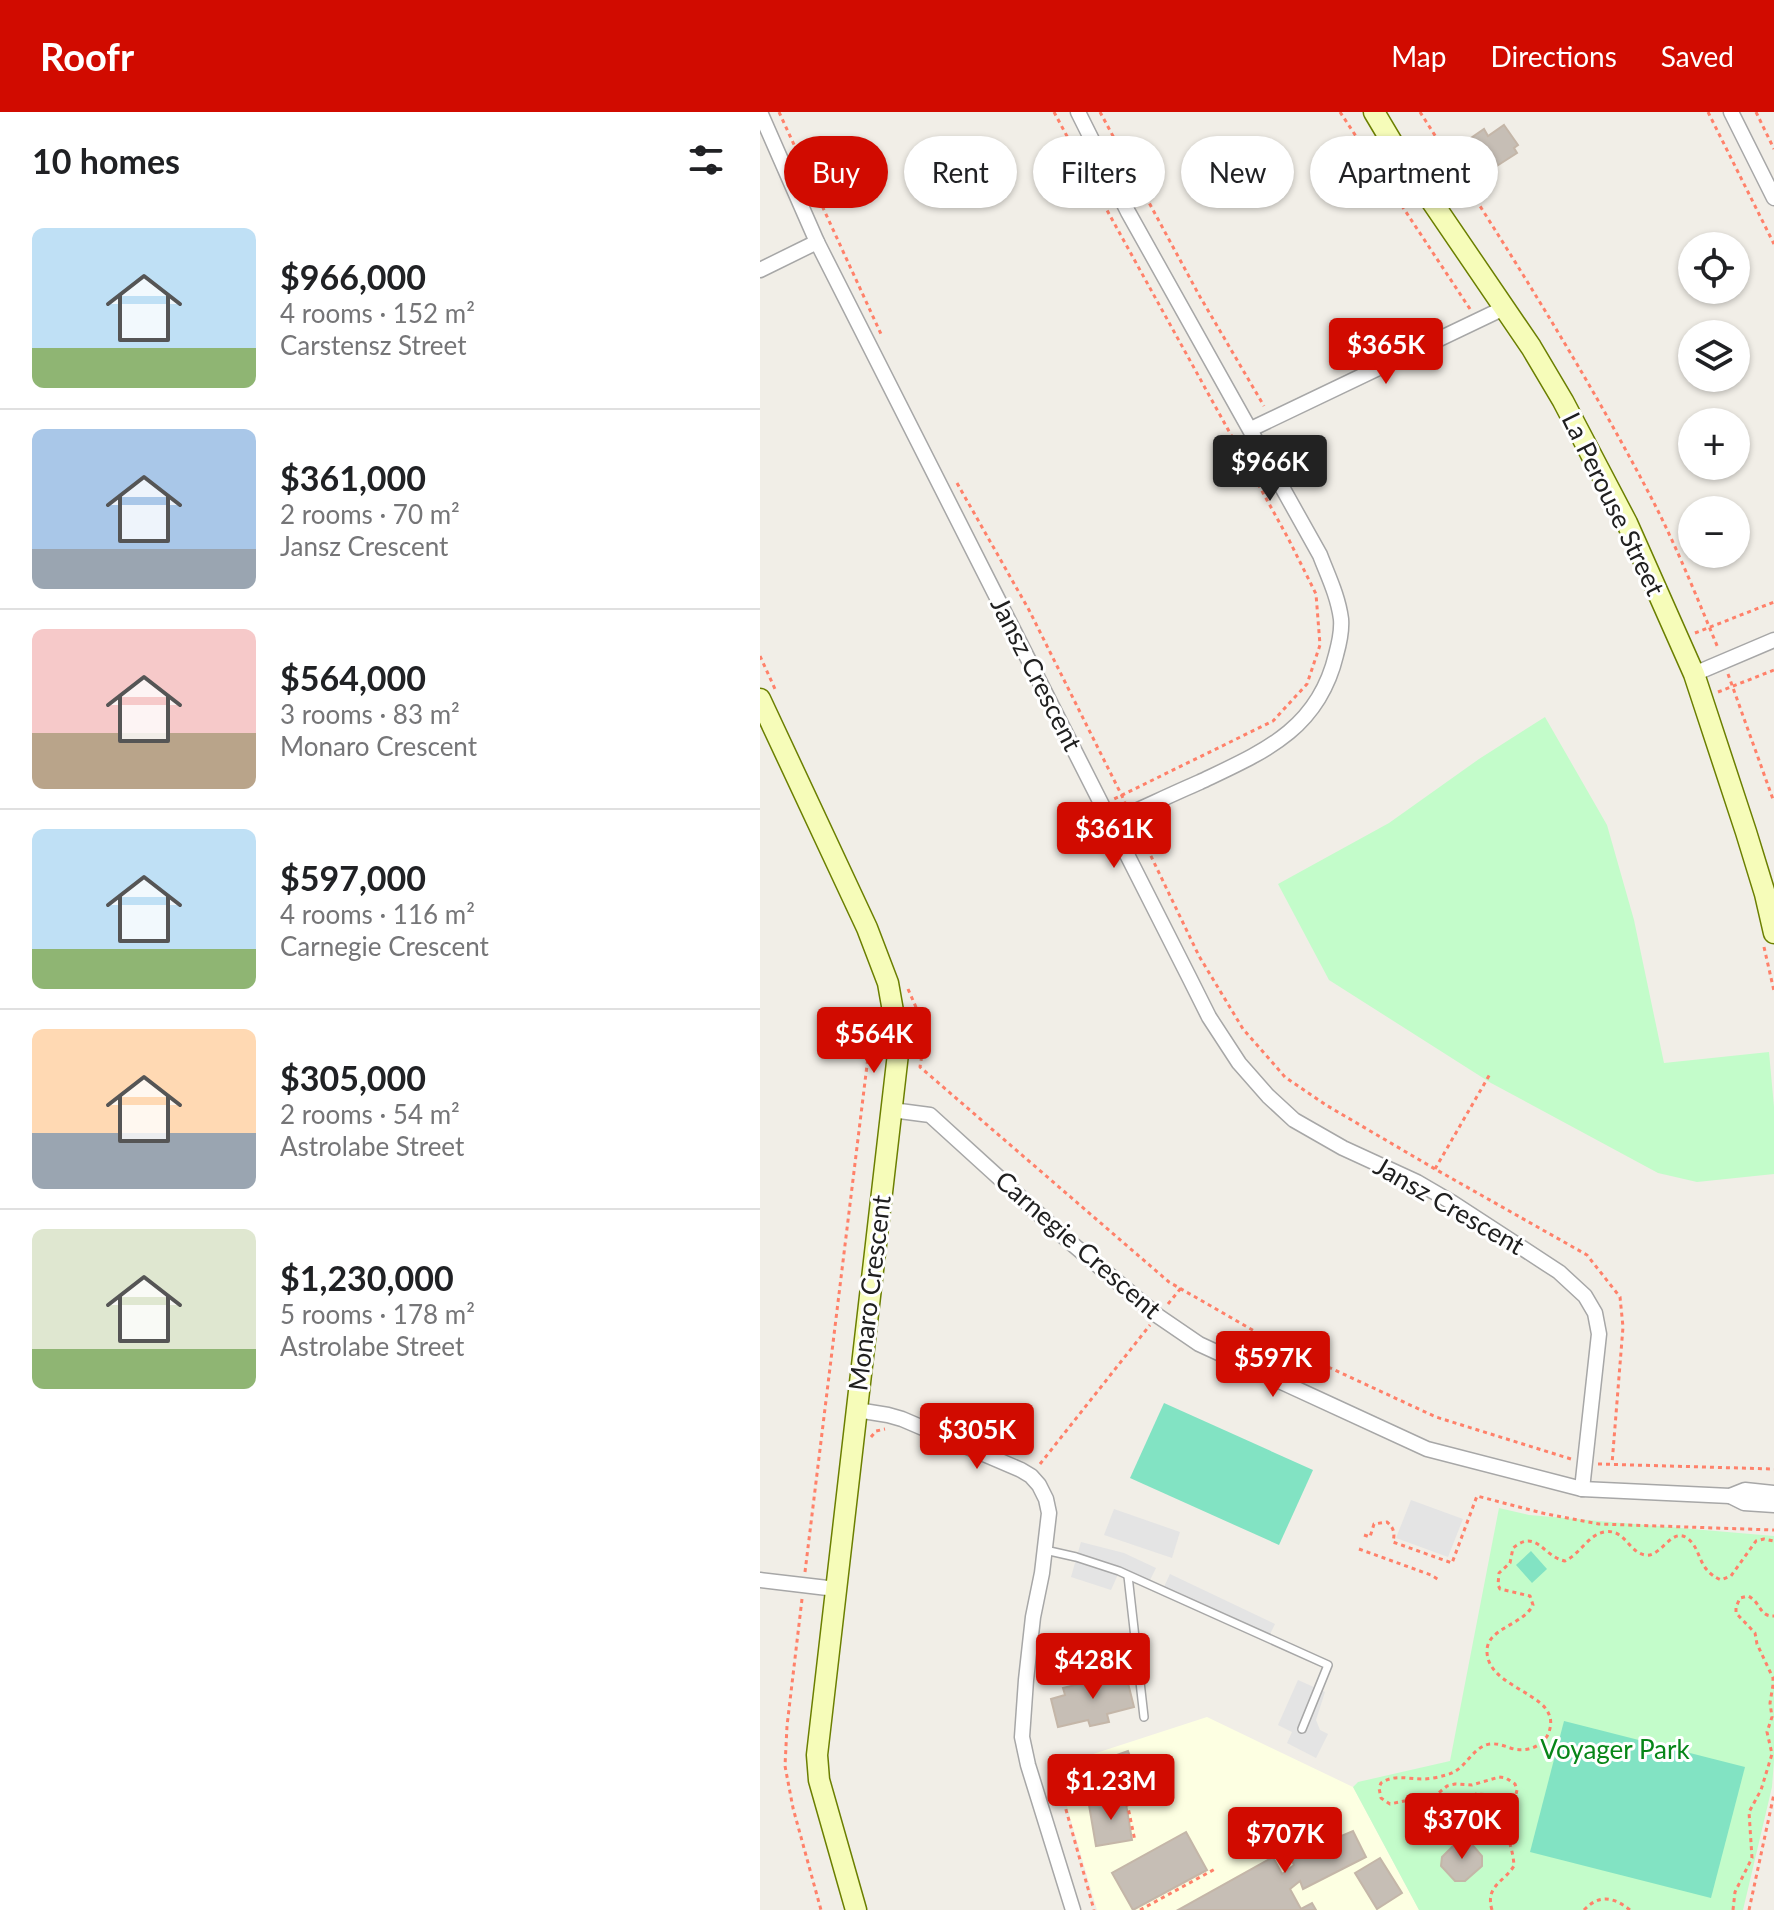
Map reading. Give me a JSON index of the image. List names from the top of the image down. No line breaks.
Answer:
{"streets":{"street":["La Perouse Street","Jansz Crescent","Carnegie Crescent","Monaro Crescent"]},"crossings":[["Jansz Crescent","Carnegie Crescent"],["Carnegie Crescent","Monaro Crescent"]],"parks":["Voyager Park"],"page":{"header":"Roofr","nav":["Map","Directions","Saved"],"heading":"10 homes","chip":["Buy","Rent","Filters","New","Apartment"],"list":[{"name":"$966,000","note":"4 rooms · 152 m² · Carstensz Street"},{"name":"$361,000","note":"2 rooms · 70 m² · Jansz Crescent"},{"name":"$564,000","note":"3 rooms · 83 m² · Monaro Crescent"},{"name":"$597,000","note":"4 rooms · 116 m² · Carnegie Crescent"},{"name":"$305,000","note":"2 rooms · 54 m² · Astrolabe Street"},{"name":"$1,230,000","note":"5 rooms · 178 m² · Astrolabe Street"}],"map_buttons":["+","−"],"price":["$365K","$966K","$361K","$564K","$597K","$305K","$428K","$1.23M","$370K","$707K"]}}
